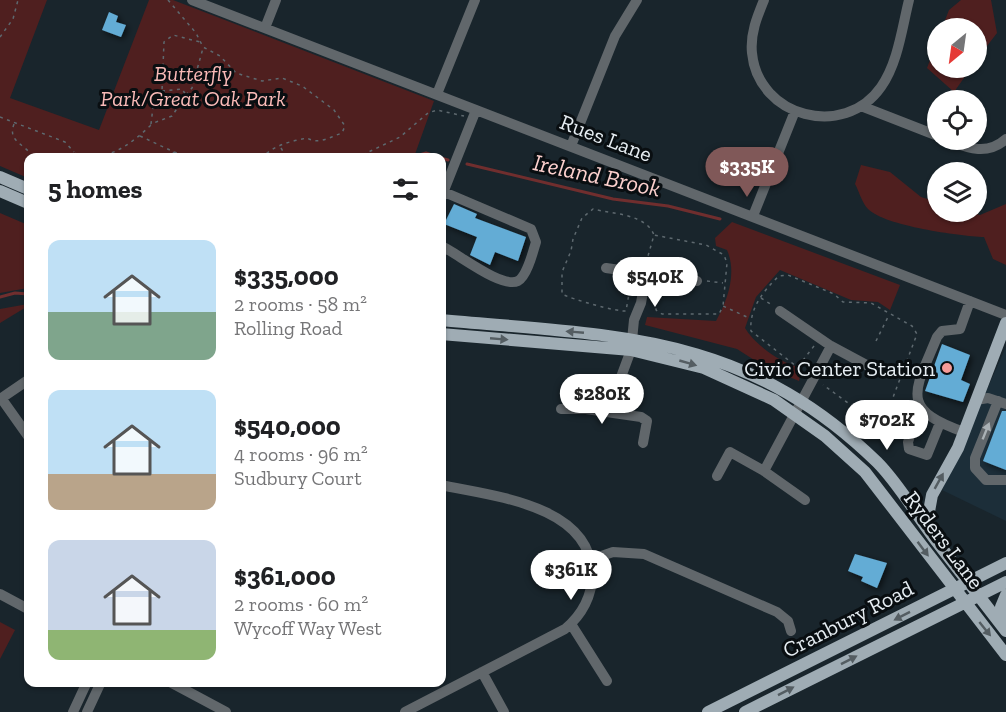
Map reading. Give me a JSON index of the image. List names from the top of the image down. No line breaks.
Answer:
{"streets":{"main road":["Ryders Lane","Cranbury Road"],"street":["Rues Lane"]},"crossings":[["Ryders Lane","Cranbury Road"]],"water":["Ireland Brook"],"parks":["Butterfly Park/Great Oak Park"],"places":["Civic Center Station"],"north":"bottom left","page":{"price":["$335K","$540K","$280K","$702K","$361K"],"heading":"5 homes","list":[{"name":"$335,000","note":"2 rooms · 58 m² · Rolling Road"},{"name":"$540,000","note":"4 rooms · 96 m² · Sudbury Court"},{"name":"$361,000","note":"2 rooms · 60 m² · Wycoff Way West"}]}}
